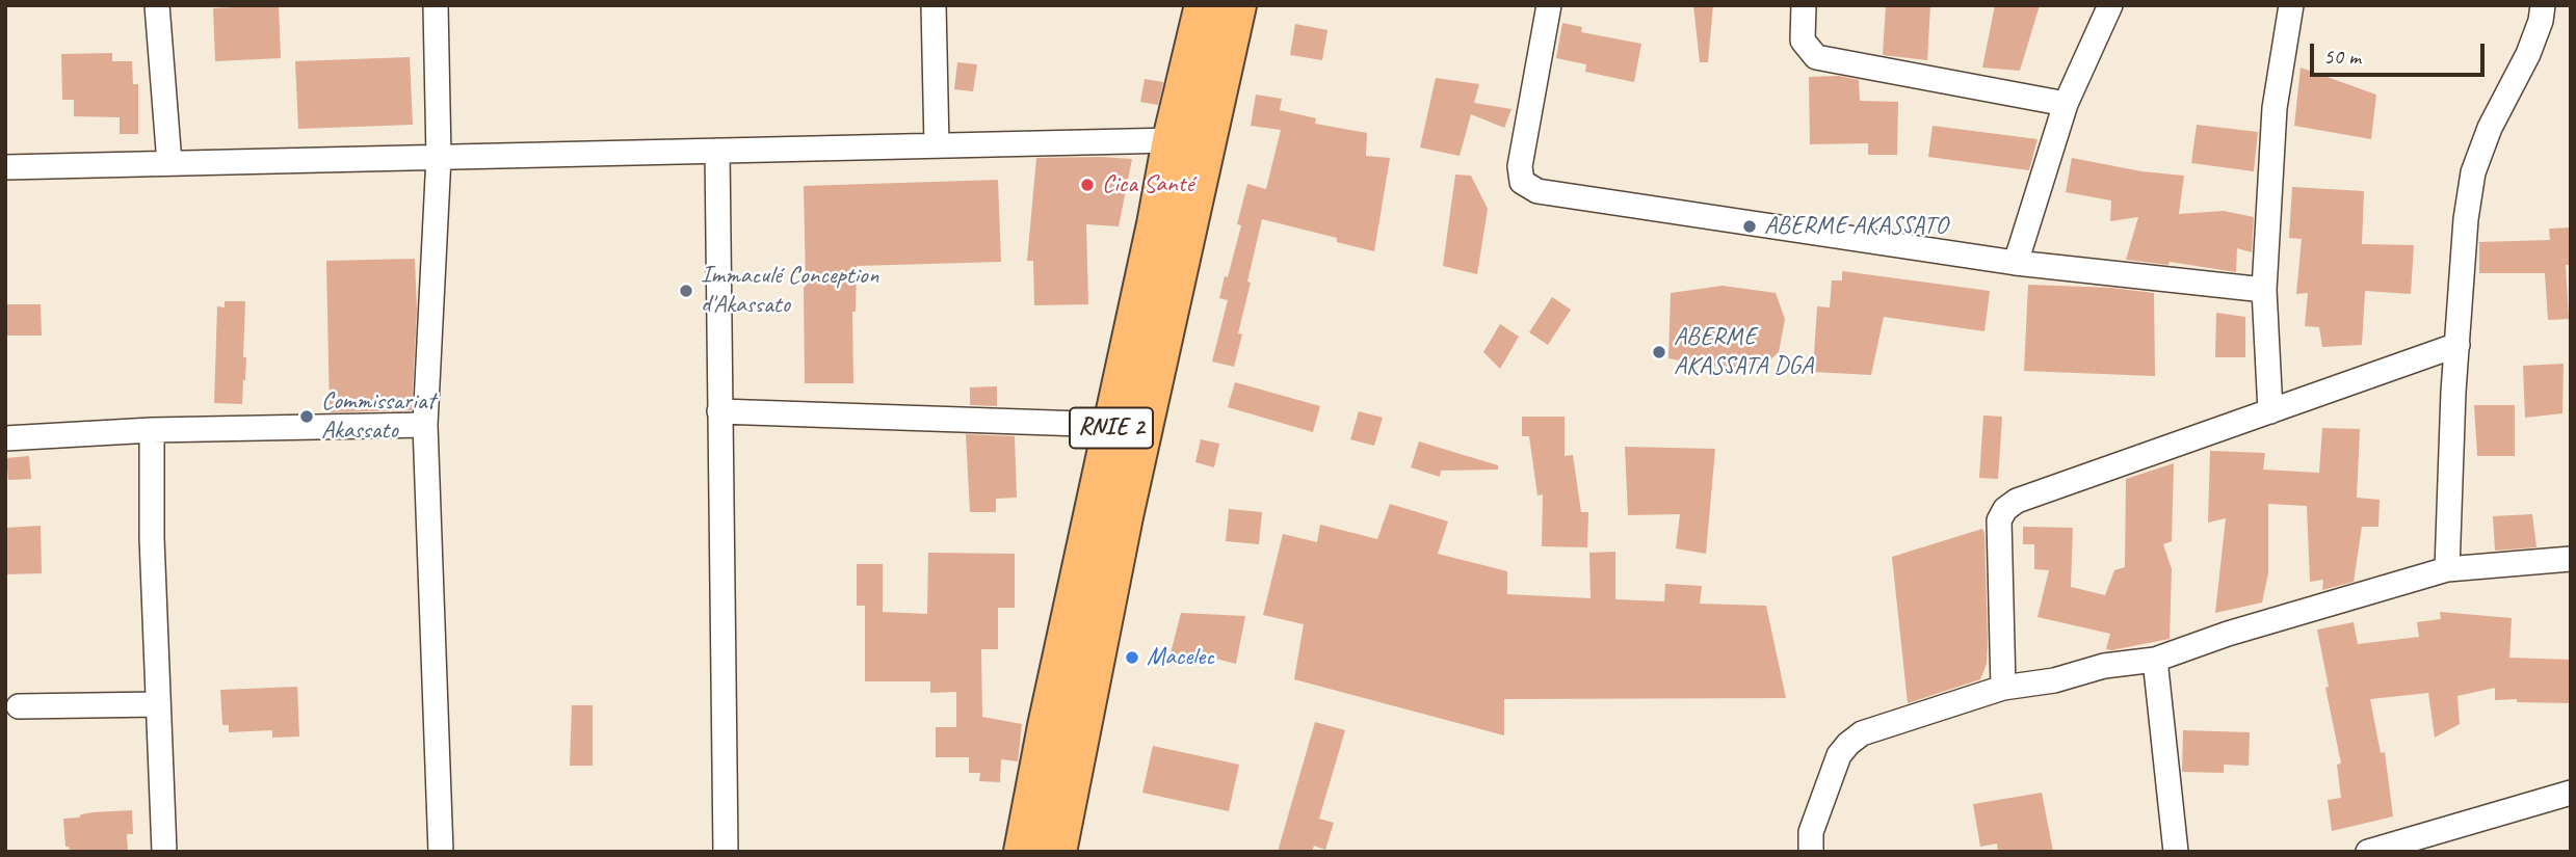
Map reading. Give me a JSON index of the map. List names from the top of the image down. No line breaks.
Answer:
{"streets":{"highway":["RNIE 2"]},"places":["Cica Santé","ABERME AKASSATO","Immaculé Conception d'Akassato","ABERME AKASSATA DGA","Commissariat Akassato","Macelec"],"scale_bar":"50 m"}
